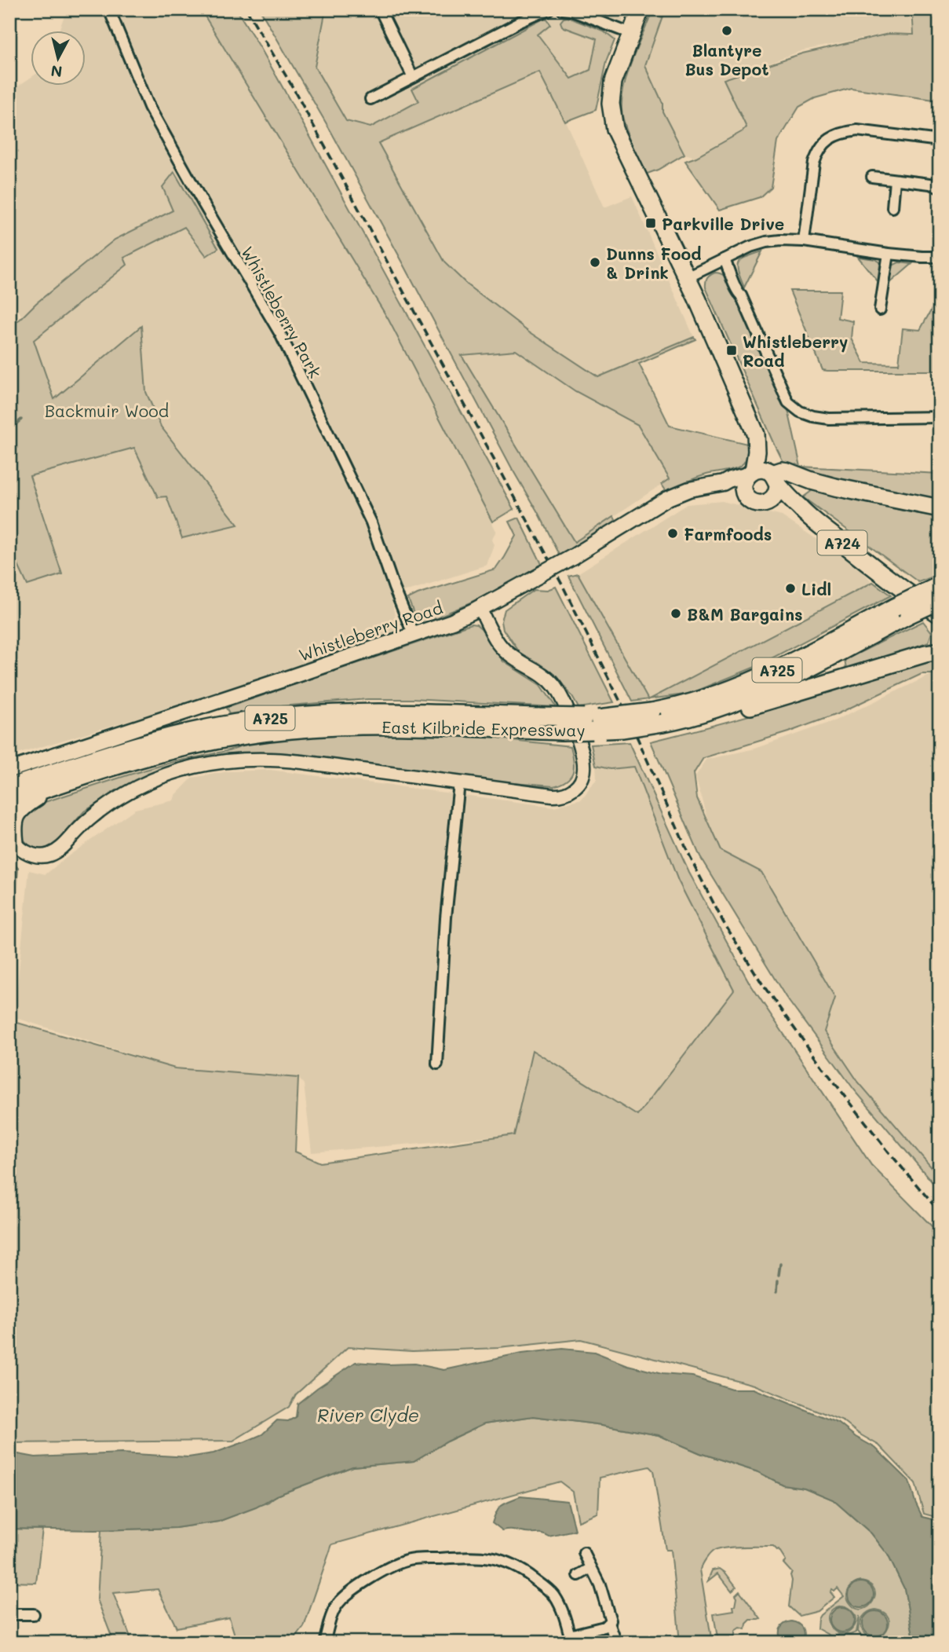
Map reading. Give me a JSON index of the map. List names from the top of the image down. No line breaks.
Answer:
{"streets":{"main road":["A724","Whistleberry Road","A725","East Kilbride Expressway"],"street":["Whistleberry Park"]},"crossings":[["Whistleberry Park","Whistleberry Road"],["A724","Whistleberry Road"],["A724","East Kilbride Expressway"],["A725","East Kilbride Expressway"]],"water":["River Clyde"],"parks":["Backmuir Wood"],"places":{"other":["Blantyre Bus Depot","Dunns Food & Drink","Farmfoods","Lidl","B&M Bargains"],"transit":["Parkville Drive","Whistleberry Road"]},"north":"bottom"}
